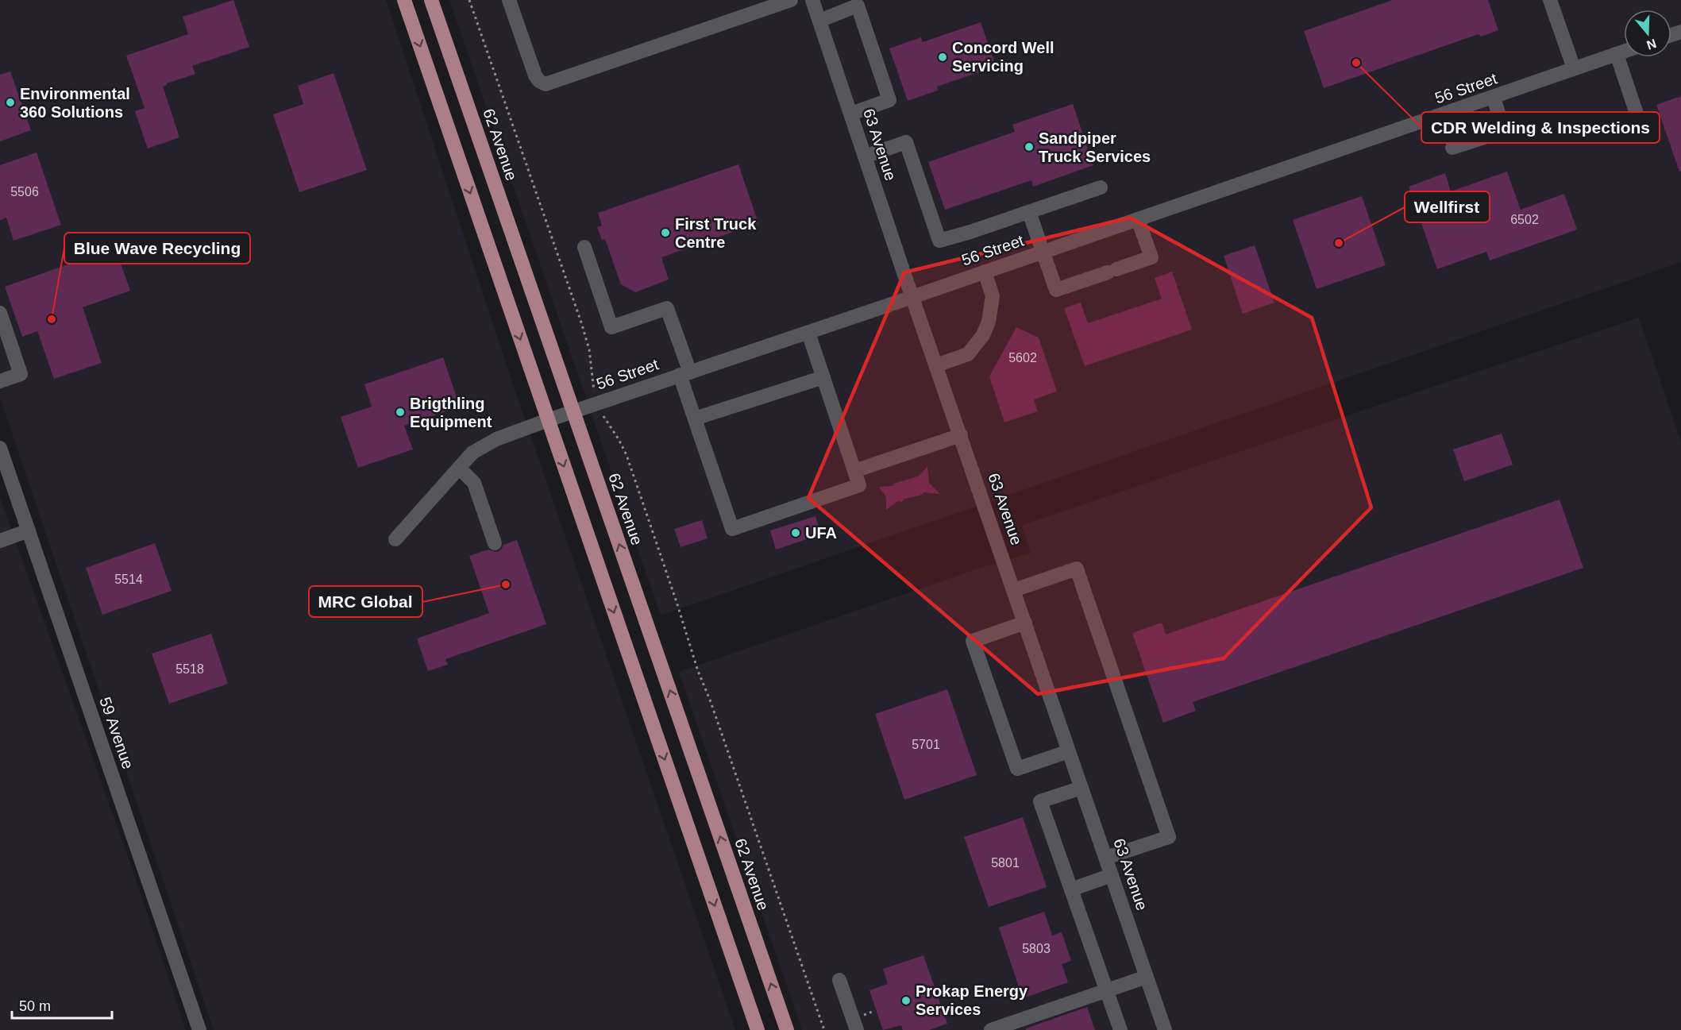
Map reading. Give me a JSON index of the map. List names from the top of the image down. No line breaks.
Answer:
{"streets":{"main road":["62 Avenue"],"street":["56 Street","63 Avenue","59 Avenue"]},"crossings":[["56 Street","62 Avenue"],["56 Street","63 Avenue"]],"places":["Concord Well Servicing","CDR Welding & Inspections","Environmental 360 Solutions","Sandpiper Truck Services","First Truck Centre","Wellfirst","Blue Wave Recycling","Brigthling Equipment","UFA","MRC Global","Prokap Energy Services"],"house_numbers":["5506","6502","5602","5514","5518","5701","5801","5803"],"scale_bar":"50 m","north":"bottom"}
